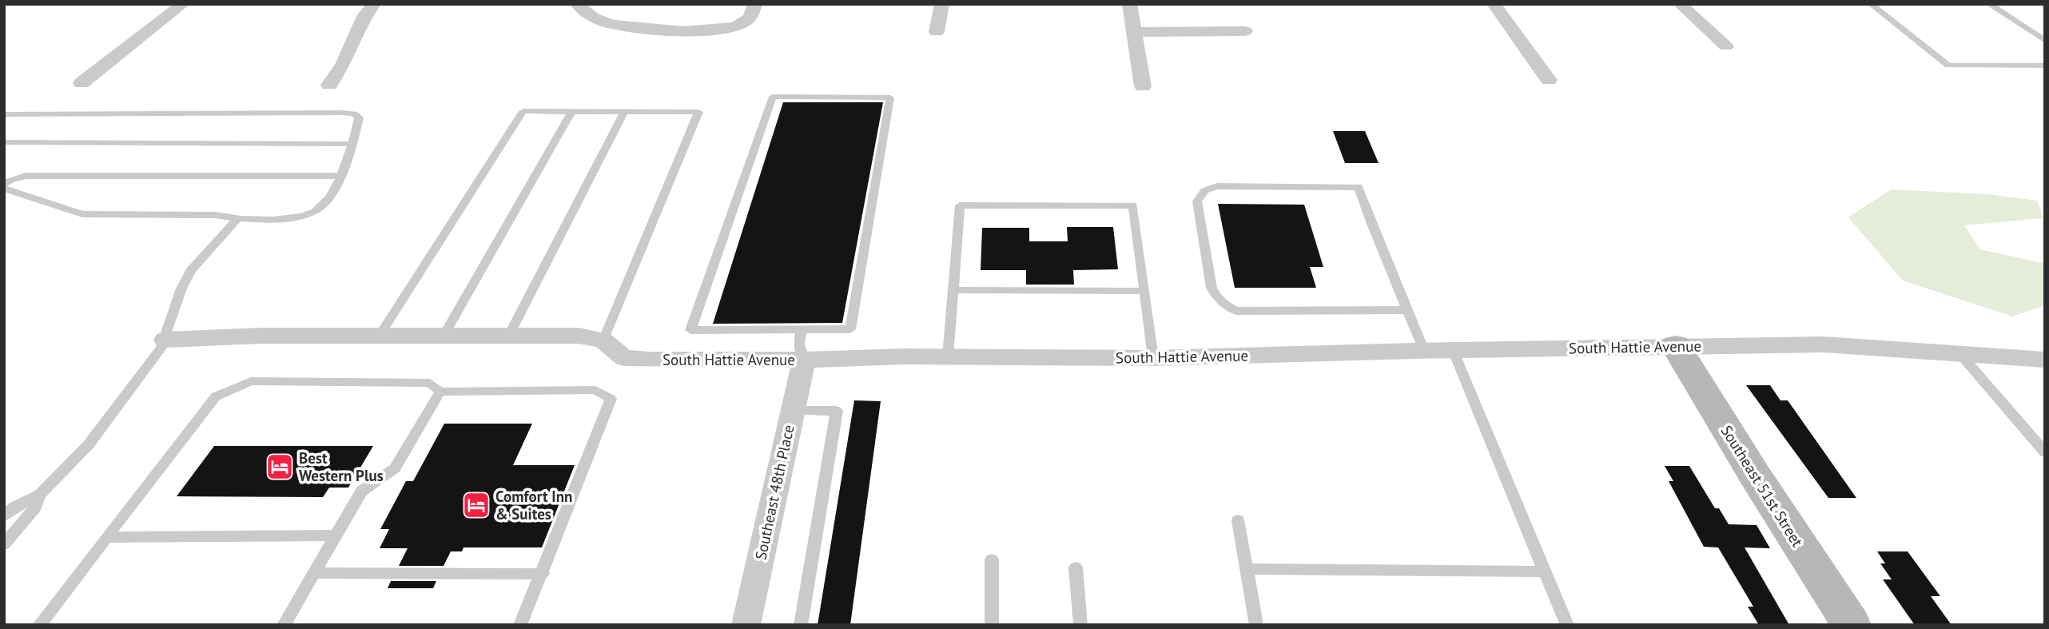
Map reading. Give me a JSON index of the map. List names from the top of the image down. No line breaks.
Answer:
{"streets":{"street":["South Hattie Avenue","Southeast 51st Street","Southeast 48th Place"]},"crossings":[["South Hattie Avenue","Southeast 51st Street"],["South Hattie Avenue","Southeast 48th Place"]],"places":{"hotel":["Best Western Plus","Comfort Inn & Suites"]}}
